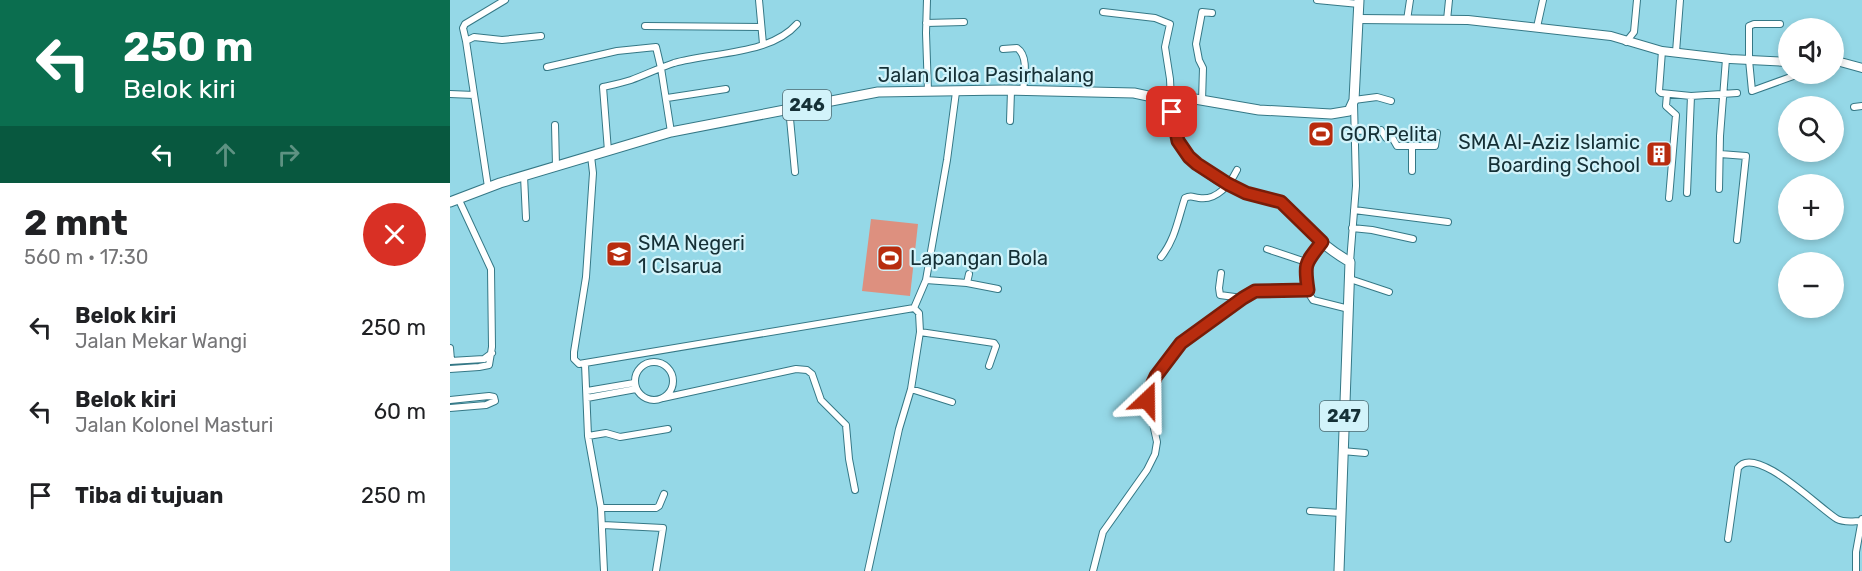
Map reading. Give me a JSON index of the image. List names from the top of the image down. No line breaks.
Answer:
{"streets":{"main road":["Jalan Ciloa Pasirhalang","246","247"]},"places":{"sports":["GOR Pelita","Lapangan Bola"],"building":["SMA Al-Aziz Islamic Boarding School"],"school or university":["SMA Negeri 1 CIsarua"]},"page":{"turn":["250 m","Belok kiri"],"map_buttons":["+","−"],"heading":["2 mnt","560 m · 17:30"],"list":[{"name":"Belok kiri","note":"Jalan Mekar Wangi","value":"250 m"},{"name":"Belok kiri","note":"Jalan Kolonel Masturi","value":"60 m"},{"name":"Tiba di tujuan","value":"250 m"}]}}
